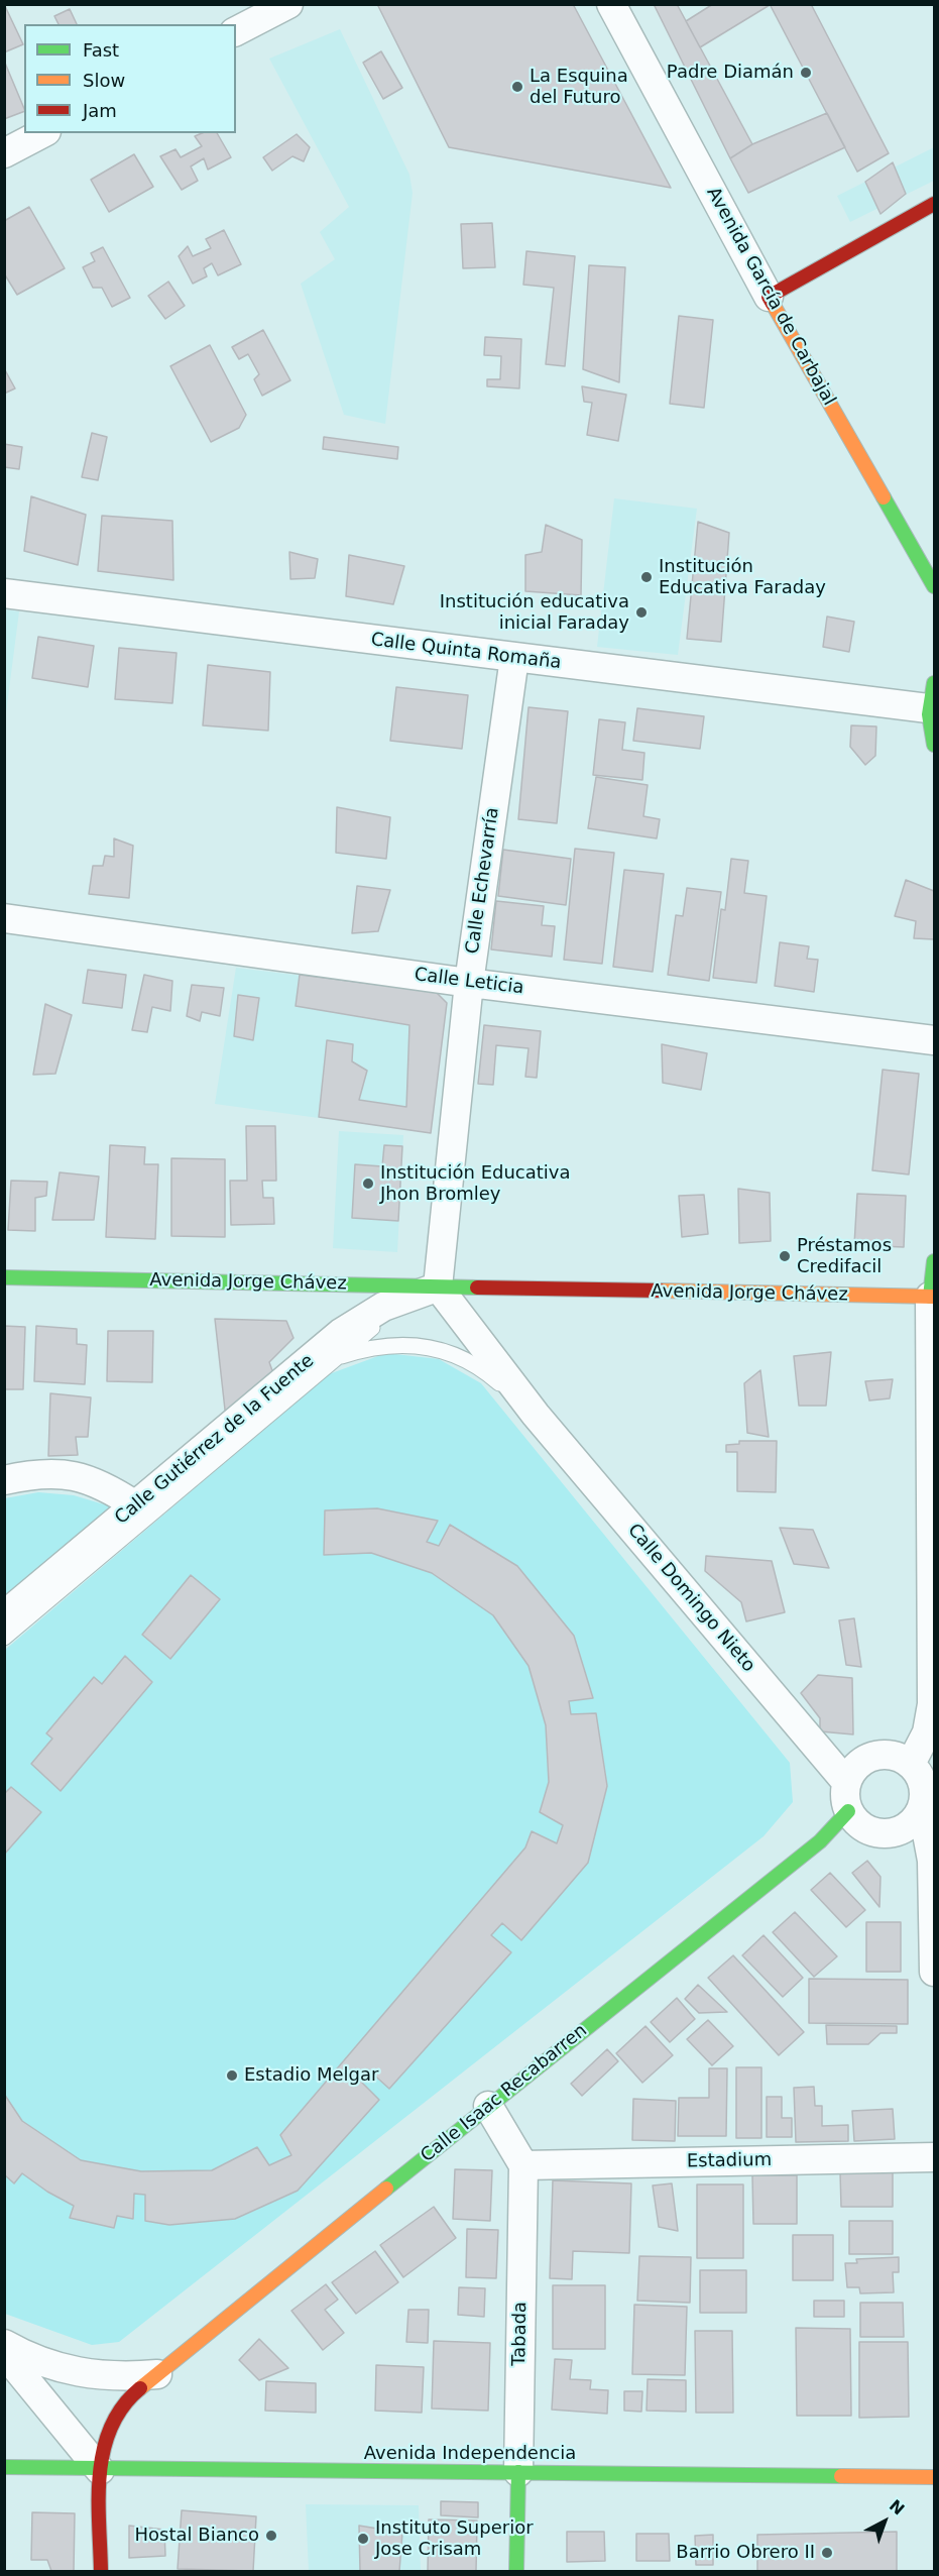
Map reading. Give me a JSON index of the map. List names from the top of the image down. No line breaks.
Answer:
{"streets":{"main road":["Avenida García de Carbajal","Avenida Jorge Chávez","Calle Isaac Recabarren","Tabada","Avenida Independencia"],"street":["Calle Quinta Romaña","Calle Echevarría","Calle Leticia","Calle Gutiérrez de la Fuente","Calle Domingo Nieto","Estadium"]},"crossings":[["Calle Quinta Romaña","Calle Echevarría"],["Calle Echevarría","Calle Leticia"],["Calle Echevarría","Avenida Jorge Chávez"],["Calle Echevarría","Calle Gutiérrez de la Fuente"],["Calle Echevarría","Calle Domingo Nieto"],["Avenida Jorge Chávez","Calle Gutiérrez de la Fuente"],["Avenida Jorge Chávez","Calle Domingo Nieto"],["Calle Gutiérrez de la Fuente","Calle Domingo Nieto"],["Calle Domingo Nieto","Calle Isaac Recabarren"],["Calle Isaac Recabarren","Avenida Independencia"],["Estadium","Tabada"],["Tabada","Avenida Independencia"]],"places":["Padre Diamán","La Esquina del Futuro","Institución Educativa Faraday","Institución educativa inicial Faraday","Institución Educativa Jhon Bromley","Préstamos Credifacil","Estadio Melgar","Hostal Bianco","Instituto Superior Jose Crisam","Barrio Obrero II"],"legend":["Fast","Slow","Jam"],"north":"top right"}
